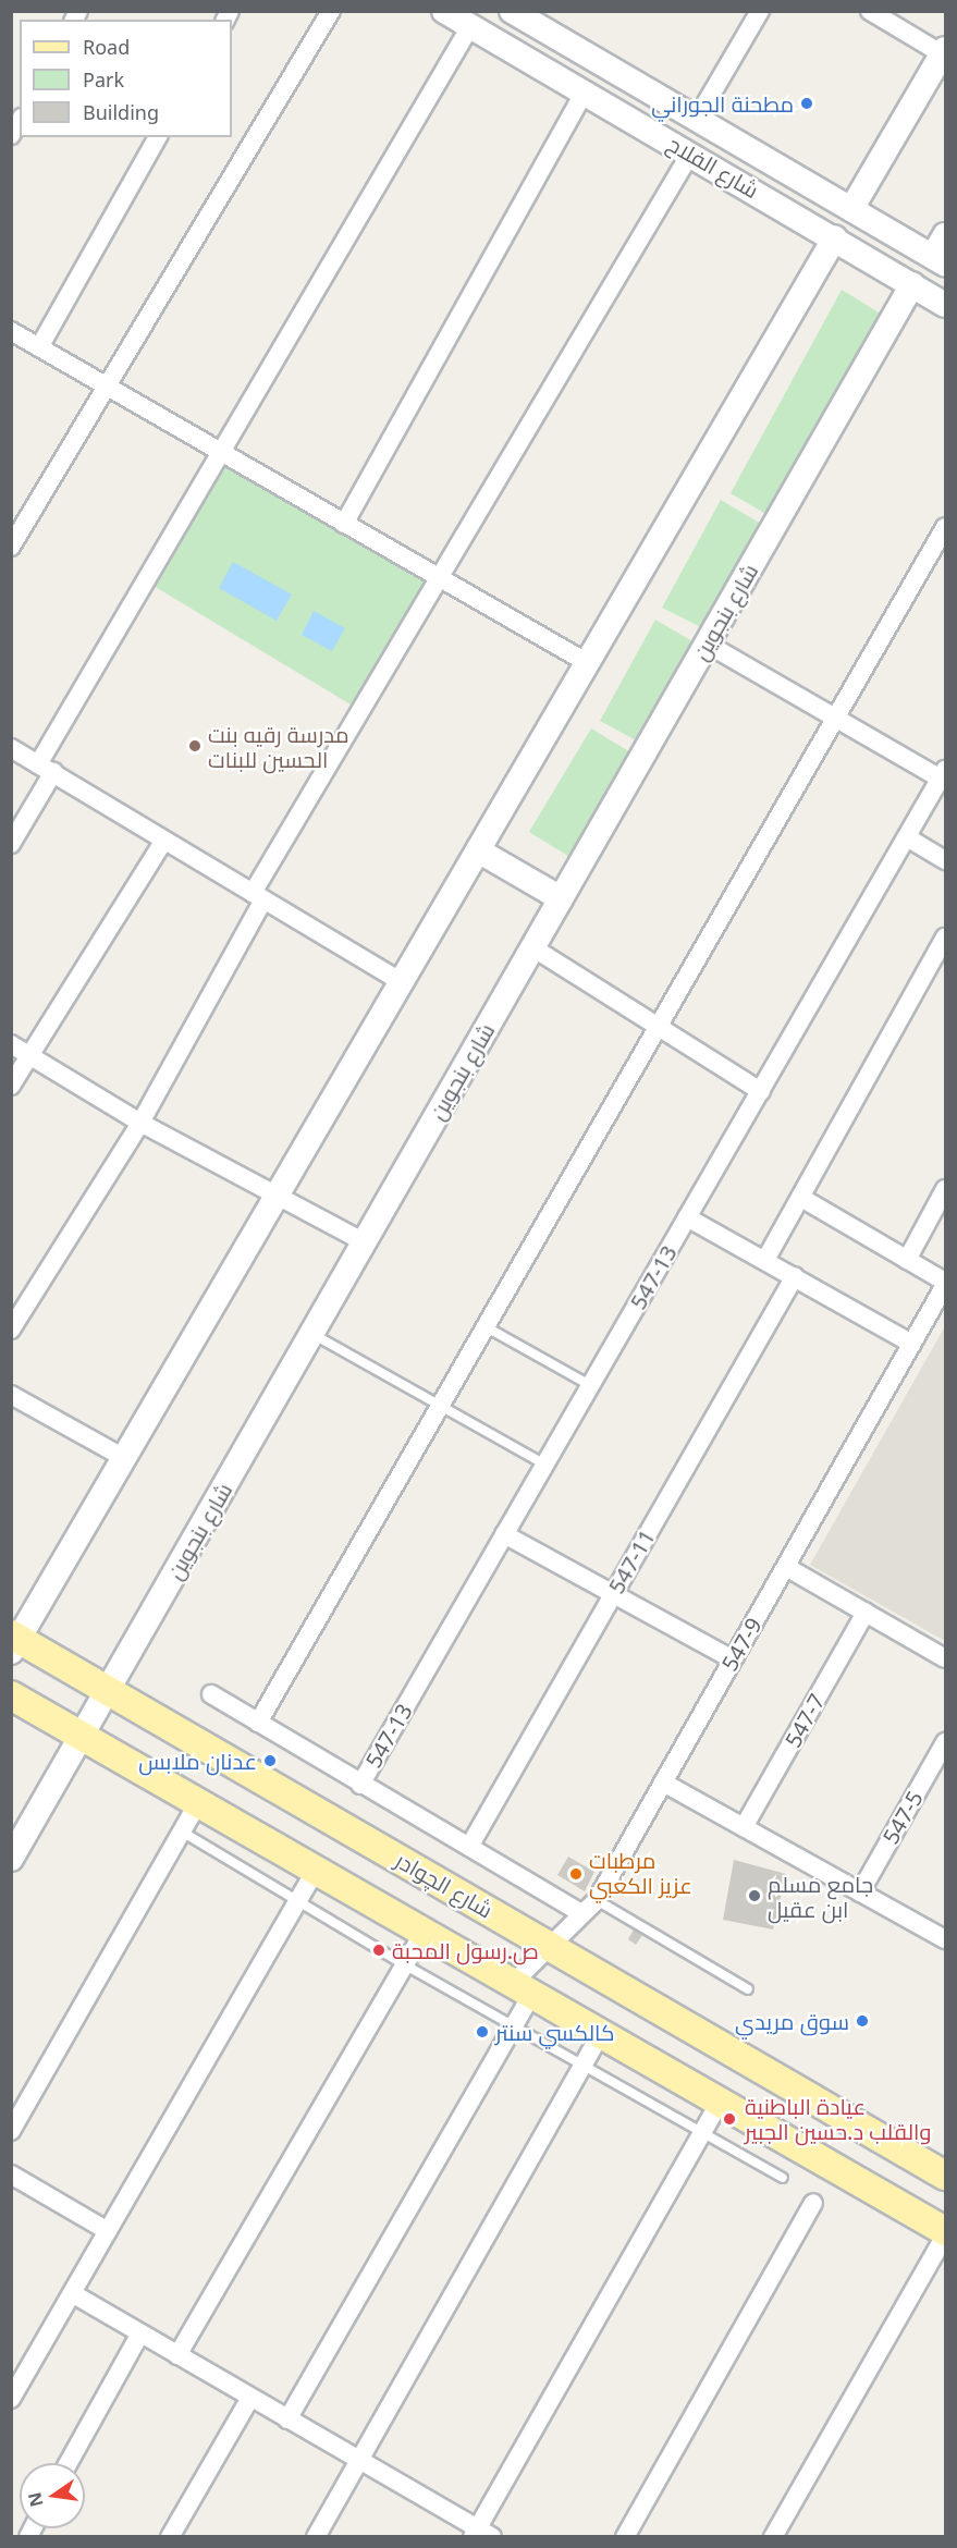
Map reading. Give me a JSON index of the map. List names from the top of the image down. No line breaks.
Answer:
{"streets":{"main road":["شارع الچوادر"],"street":["شارع الفلاح","شارع بنجوين","547-13","547-11","547-9","547-7","547-5"]},"crossings":[["شارع الفلاح","شارع بنجوين"],["شارع بنجوين","شارع الچوادر"],["547-9","شارع الچوادر"]],"places":["مطحنة الجوراني","مدرسة رقيه بنت الحسين للبنات","عدنان ملابس","مرطبات عزيز الكعبي","جامع مسلم ابن عقيل","ص.رسول المحبة","سوق مريدي","كالكسي سنتر","عيادة الباطنية والقلب د.حسين الجبير"],"legend":["Road","Park","Building"],"north":"left"}
